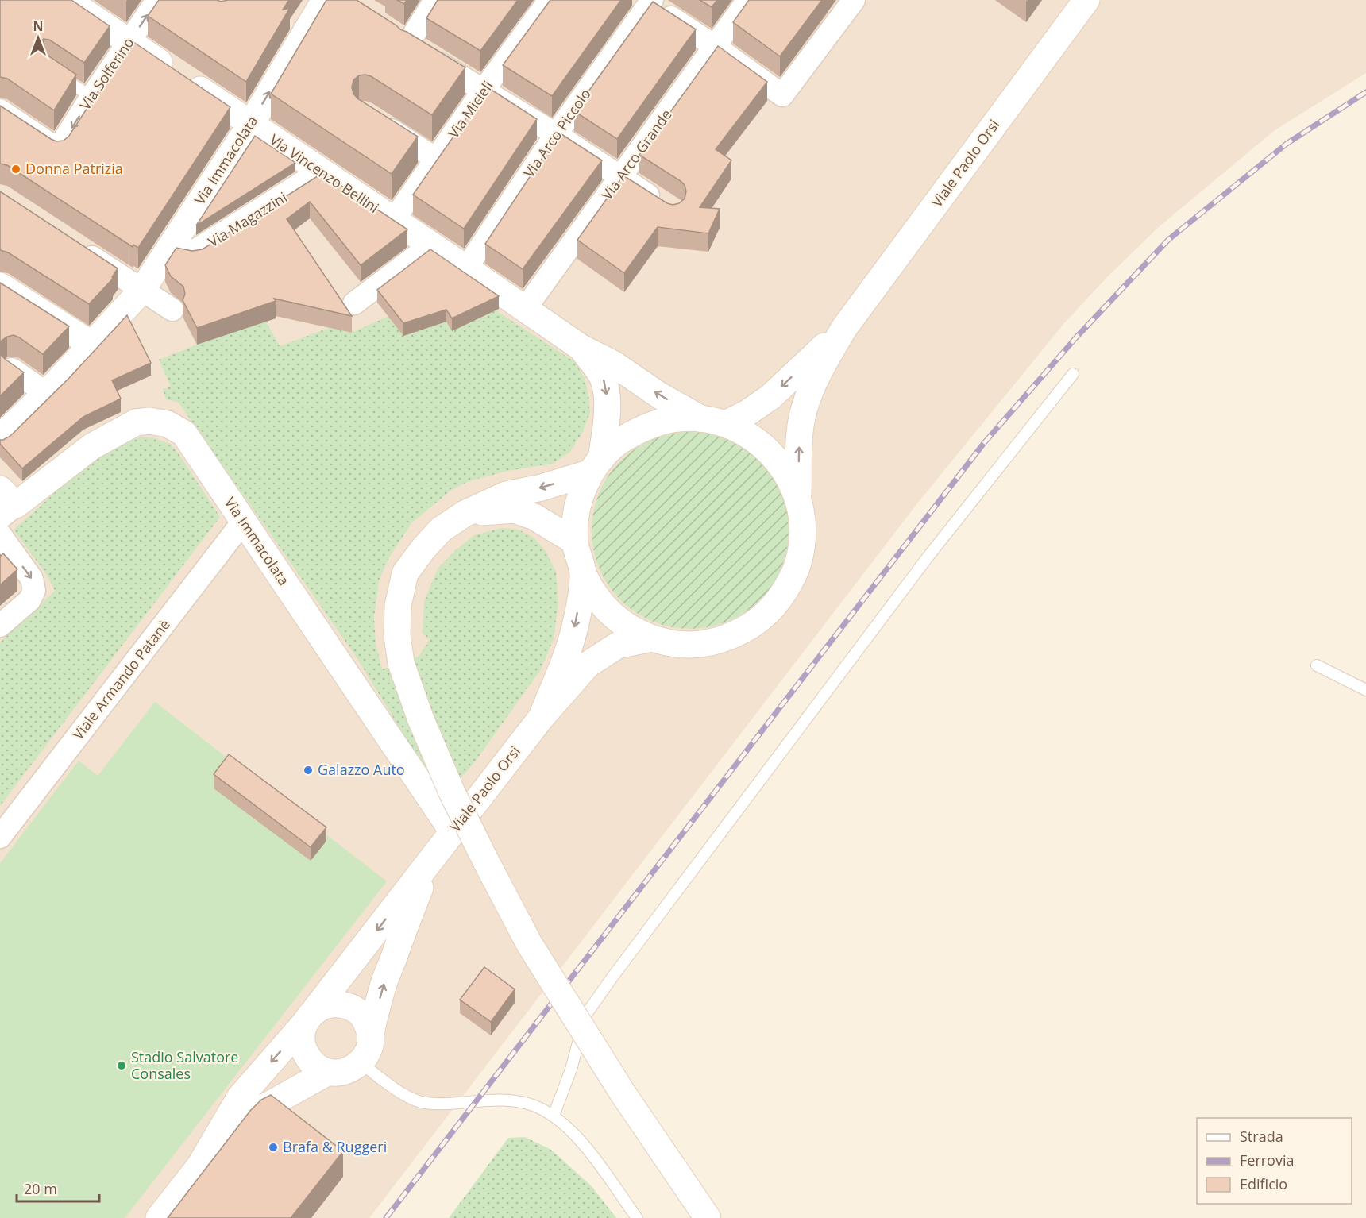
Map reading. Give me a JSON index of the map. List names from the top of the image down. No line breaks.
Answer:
{"streets":{"main road":["Via Immacolata","Viale Paolo Orsi","Via Vincenzo Bellini","Via Magazzini"],"street":["Via Solferino","Via Micieli","Via Arco Piccolo","Via Arco Grande","Viale Armando Patanè"]},"crossings":[["Via Solferino","Via Vincenzo Bellini"],["Via Micieli","Via Vincenzo Bellini"],["Via Arco Piccolo","Via Vincenzo Bellini"],["Via Arco Grande","Via Vincenzo Bellini"],["Via Immacolata","Viale Paolo Orsi"],["Via Immacolata","Via Vincenzo Bellini"],["Via Immacolata","Via Magazzini"],["Via Immacolata","Viale Armando Patanè"],["Via Vincenzo Bellini","Via Magazzini"]],"places":["Donna Patrizia","Galazzo Auto","Stadio Salvatore Consales","Brafa & Ruggeri"],"legend":["Strada","Ferrovia","Edificio"],"scale_bar":"20 m","north":"top"}
